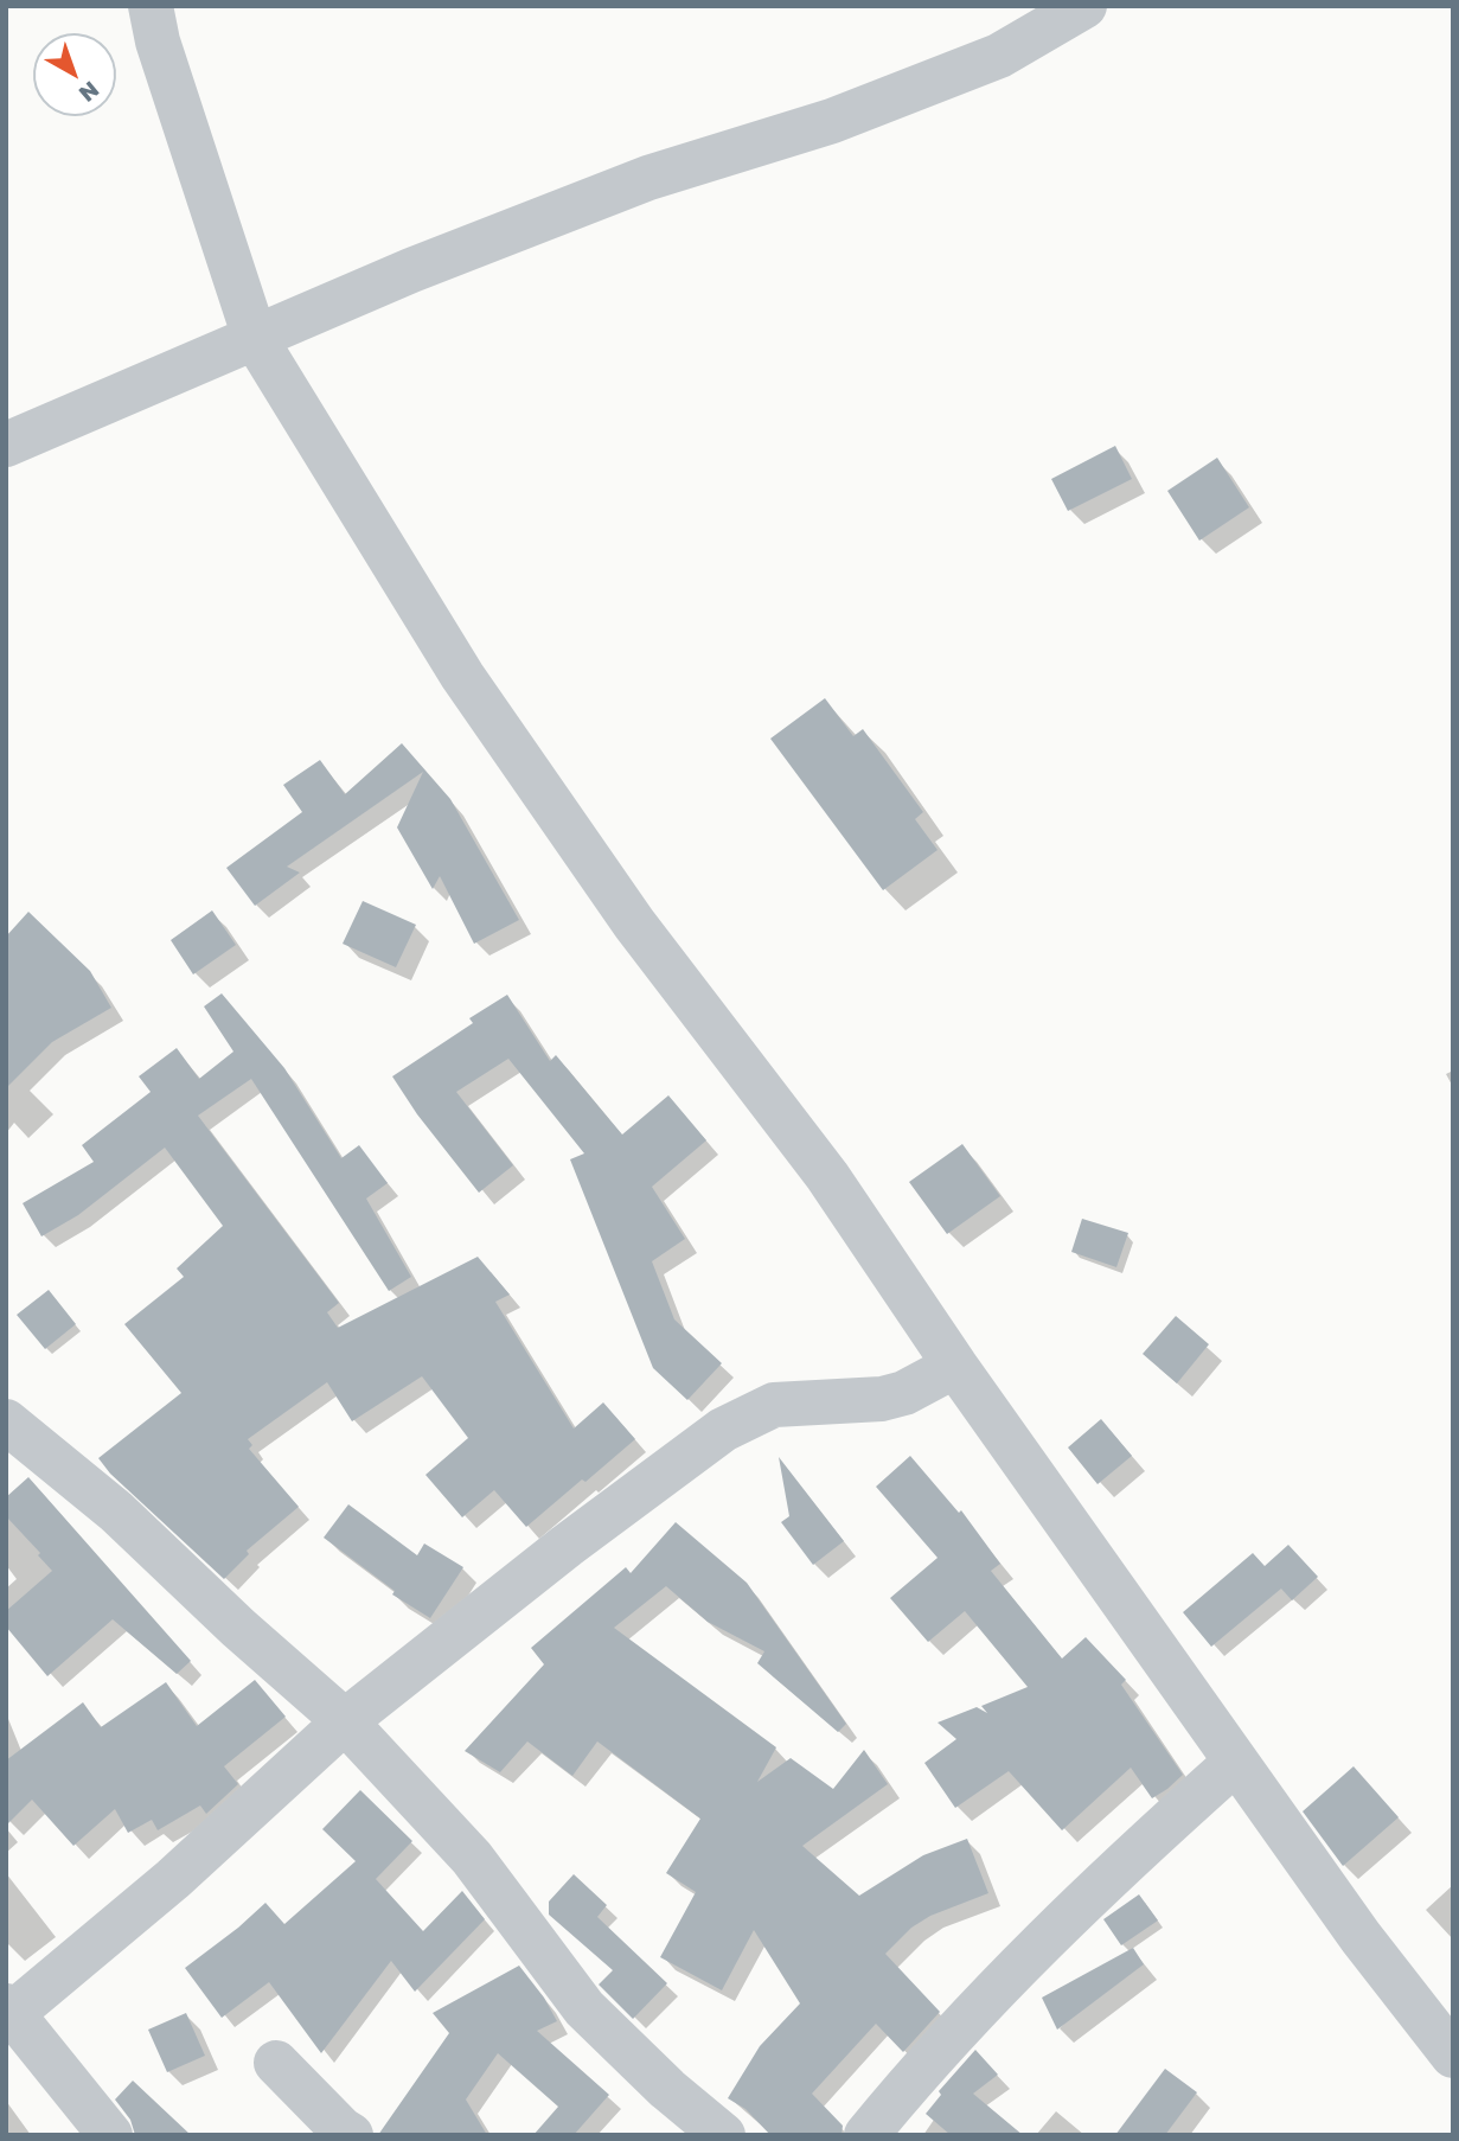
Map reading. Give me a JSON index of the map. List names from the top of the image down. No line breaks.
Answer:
{"north":"bottom right"}
